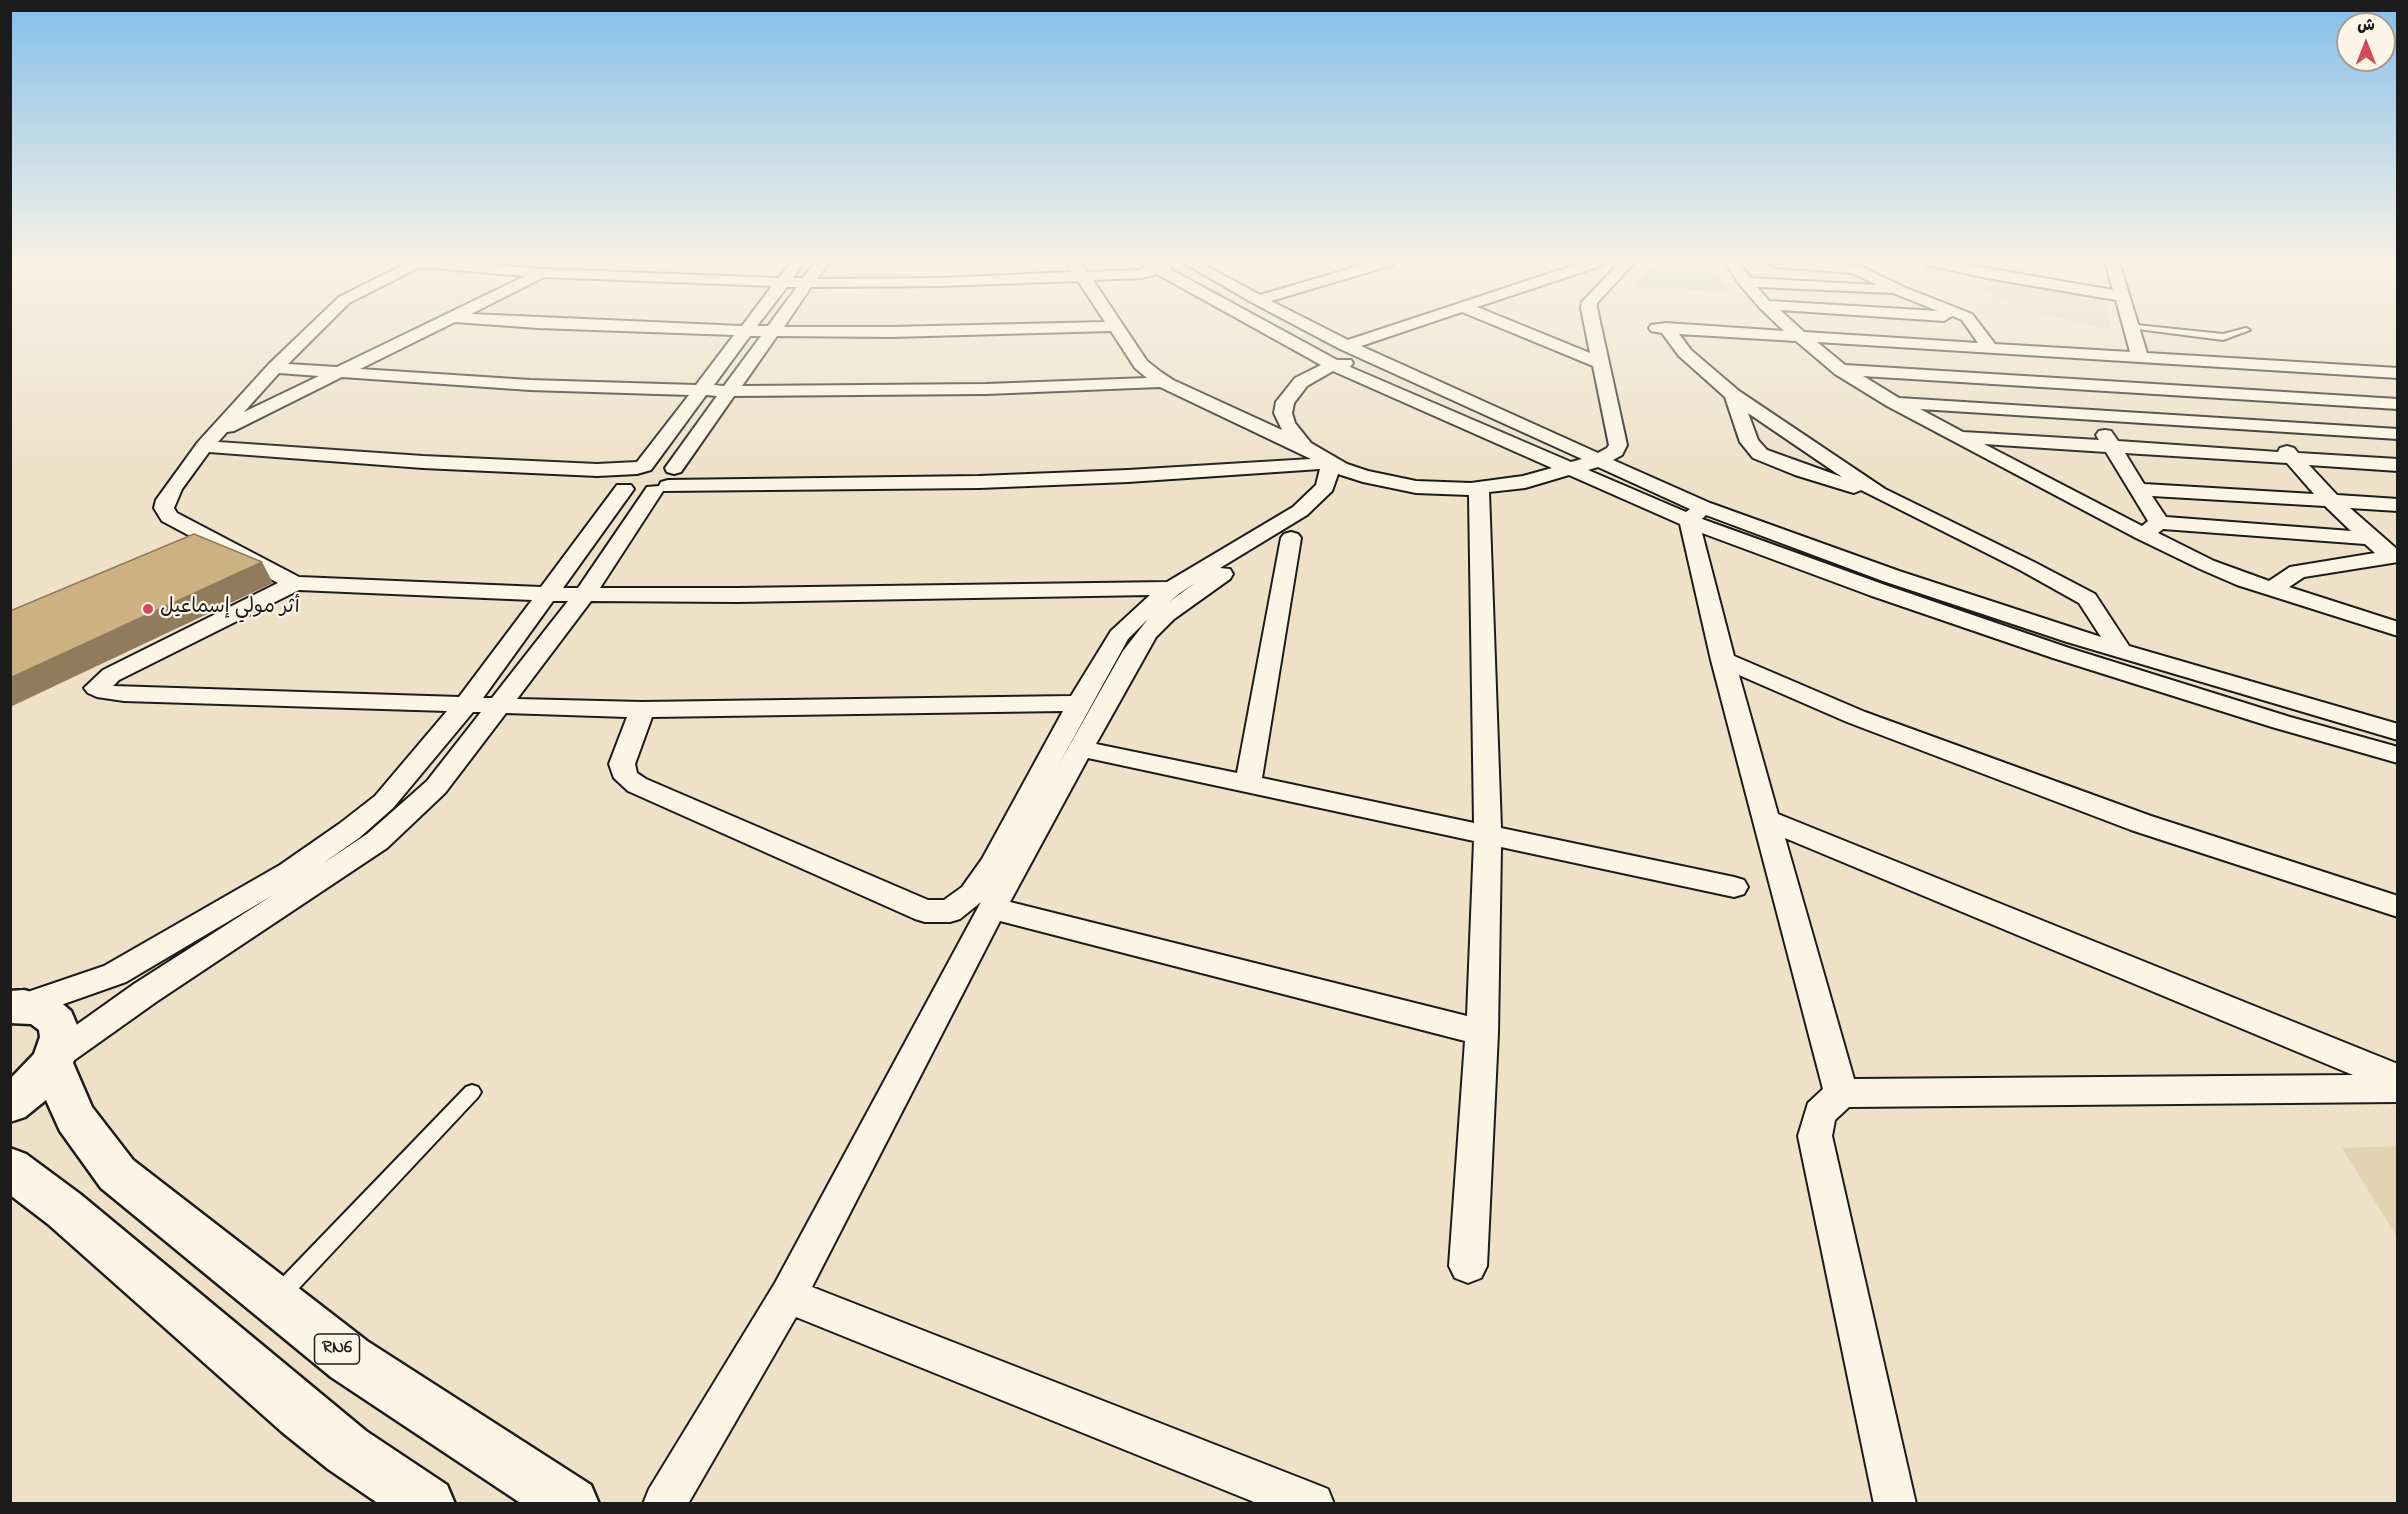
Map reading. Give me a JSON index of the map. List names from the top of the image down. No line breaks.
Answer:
{"streets":{"highway":["RN6"]},"places":["أثر مولي إسماعيل"],"north":"top"}
